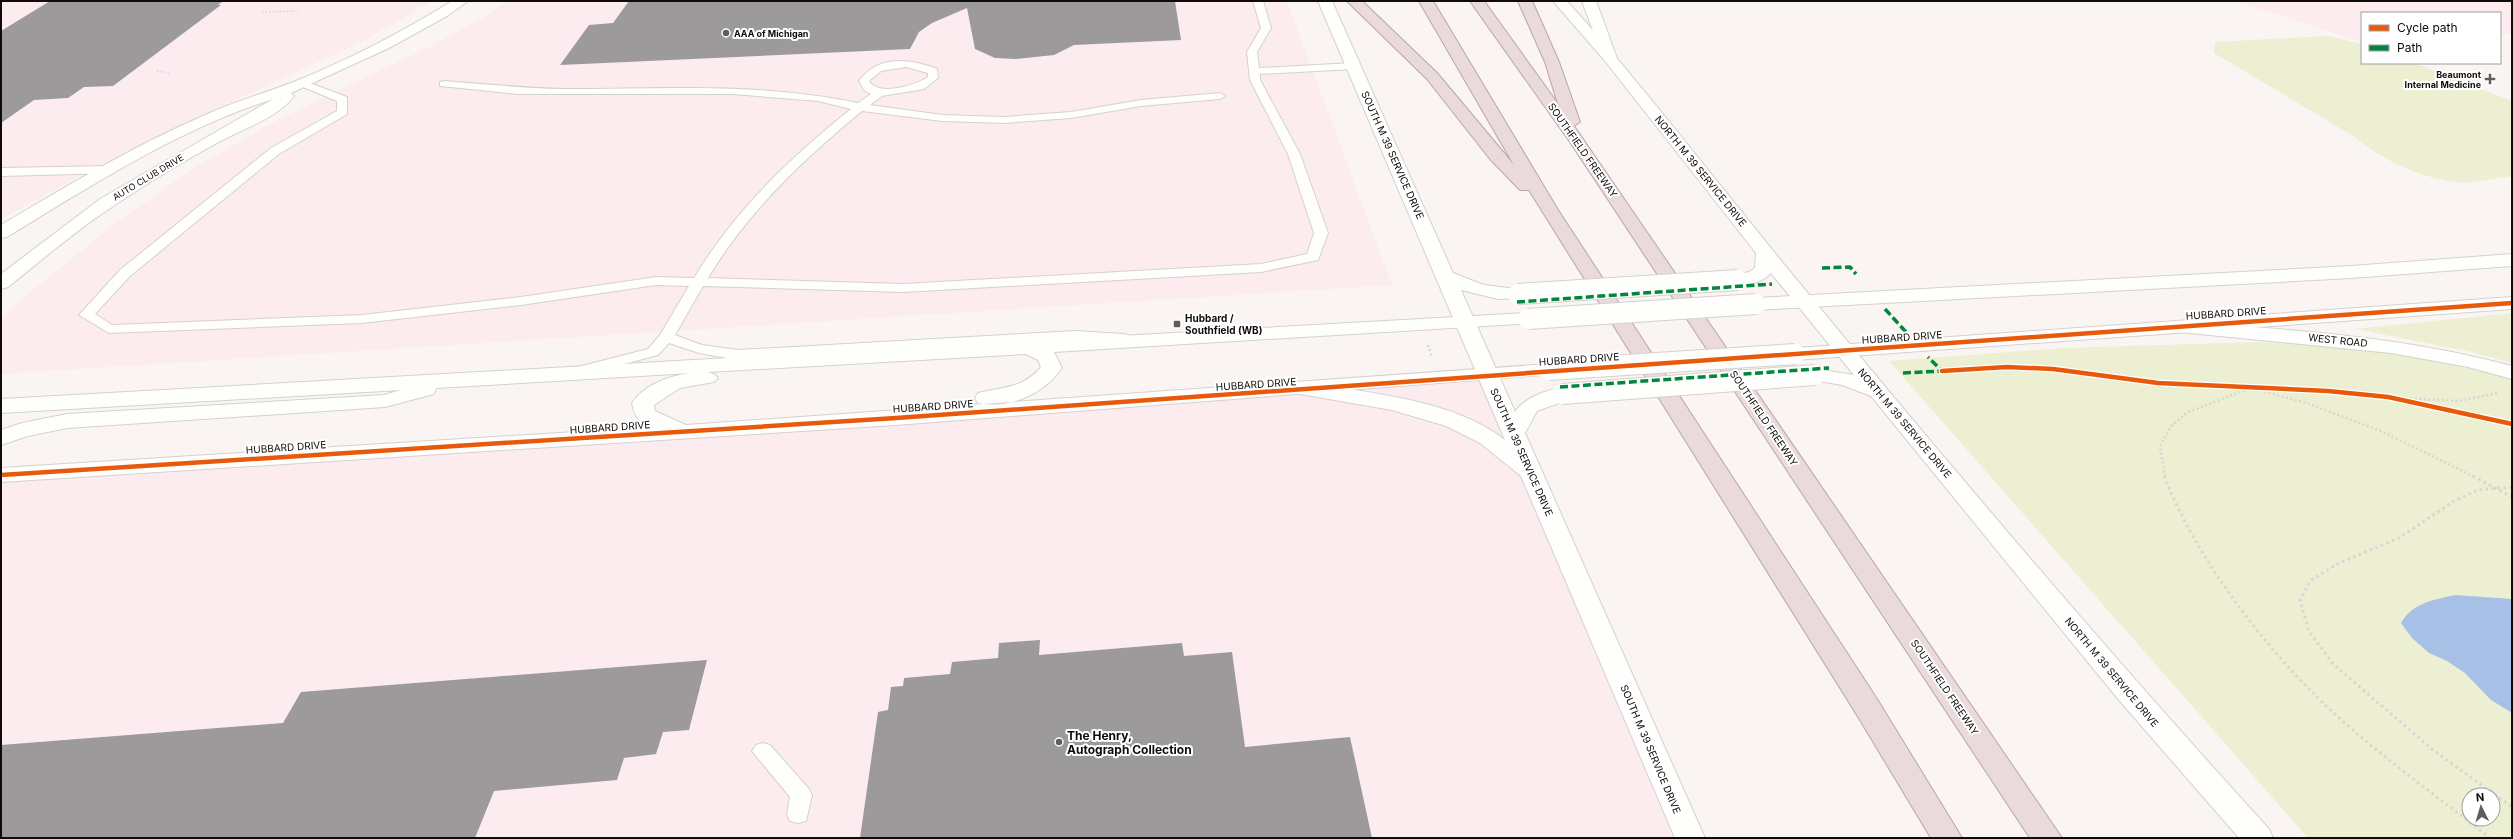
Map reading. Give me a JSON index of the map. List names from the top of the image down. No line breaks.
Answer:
{"streets":{"highway":["SOUTHFIELD FREEWAY"],"street":["SOUTH M 39 SERVICE DRIVE","NORTH M 39 SERVICE DRIVE","AUTO CLUB DRIVE","HUBBARD DRIVE","WEST ROAD"]},"crossings":[["SOUTH M 39 SERVICE DRIVE","HUBBARD DRIVE"],["NORTH M 39 SERVICE DRIVE","HUBBARD DRIVE"],["HUBBARD DRIVE","WEST ROAD"]],"places":{"other":["AAA of Michigan","The Henry, Autograph Collection"],"health":["Beaumont Internal Medicine"],"transit":["Hubbard / Southfield (WB)"]},"legend":["Cycle path","Path"],"north":"top"}
